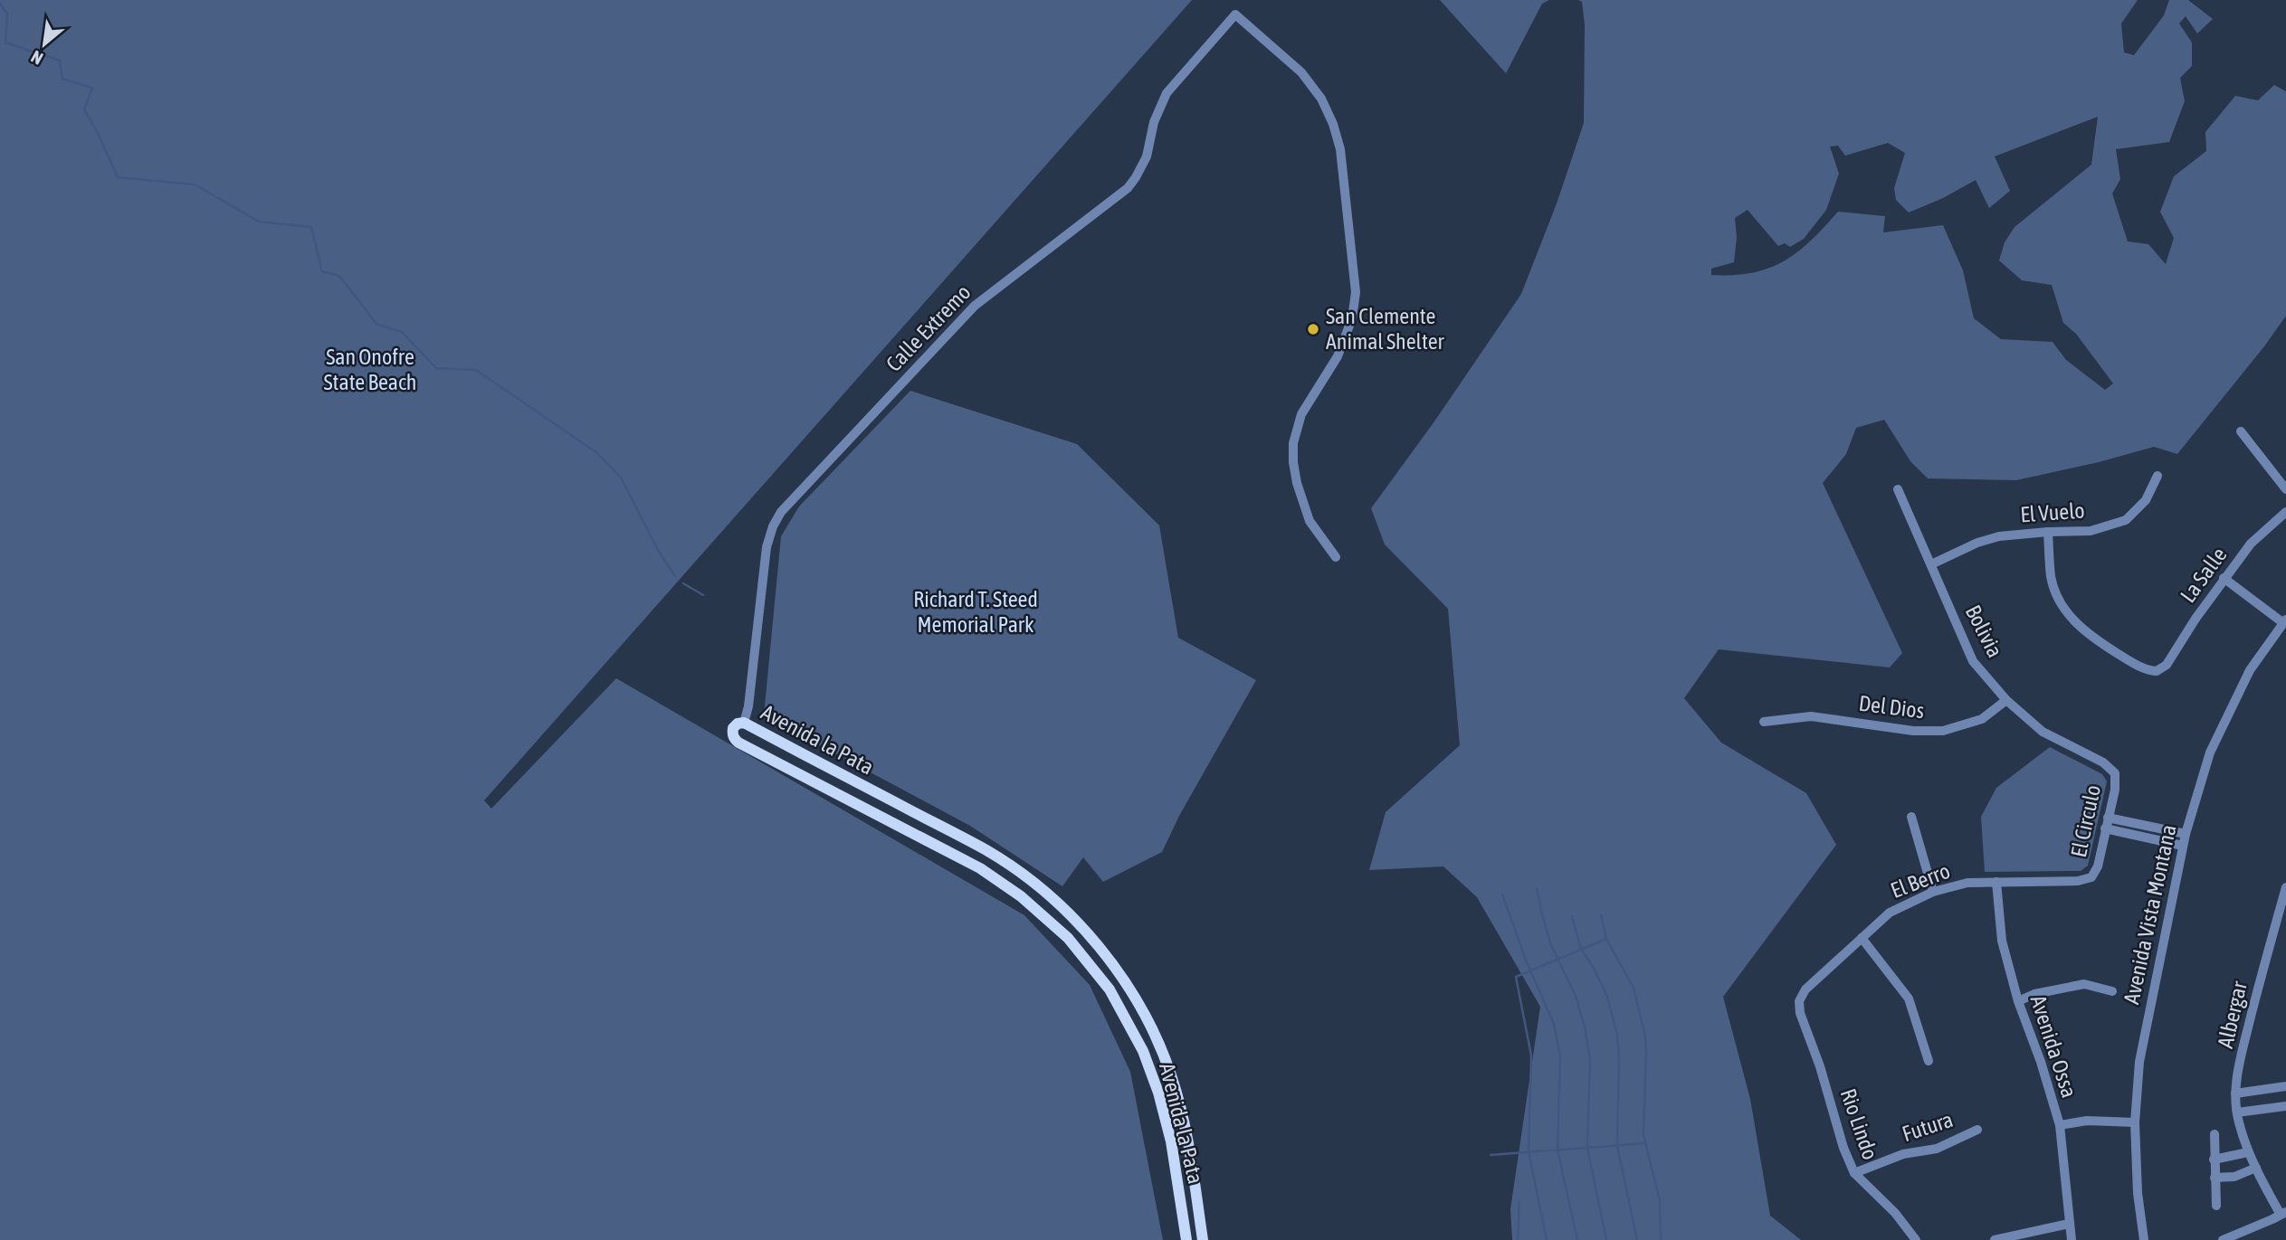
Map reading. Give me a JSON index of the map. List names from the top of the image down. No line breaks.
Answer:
{"streets":{"main road":["Avenida la Pata"],"street":["Calle Extremo","El Vuelo","La Salle","Bolivia","Del Dios","El Circulo","El Berro","Avenida Vista Montana","Albergar","Avenida Ossa","Rio Lindo","Futura"]},"crossings":[["Calle Extremo","Avenida la Pata"],["El Vuelo","La Salle"],["El Vuelo","Bolivia"],["Bolivia","Del Dios"],["Bolivia","El Circulo"],["El Circulo","El Berro"],["El Berro","Avenida Ossa"],["El Berro","Rio Lindo"],["Rio Lindo","Futura"]],"parks":["San Onofre State Beach","Richard T. Steed Memorial Park"],"places":["San Clemente Animal Shelter"],"north":"bottom left"}
